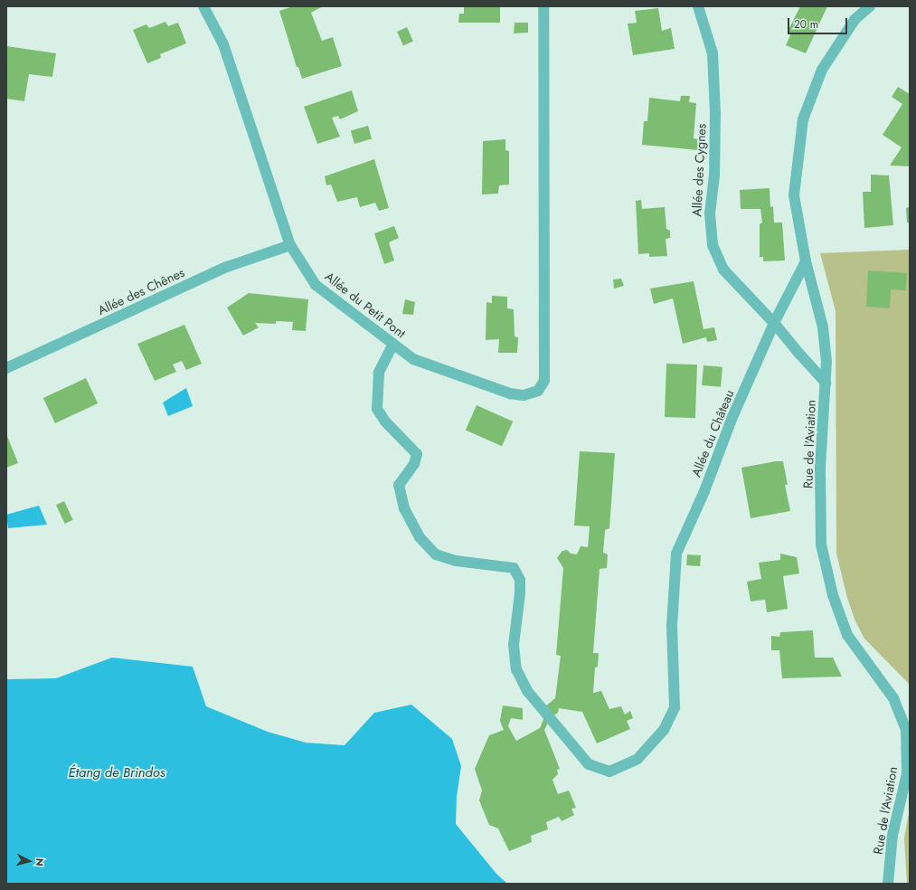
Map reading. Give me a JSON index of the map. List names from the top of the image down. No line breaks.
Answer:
{"streets":{"street":["Allée des Cygnes","Allée des Chênes","Allée du Petit Pont","Allée du Château","Rue de l'Aviation"]},"crossings":[["Allée des Cygnes","Allée du Château"],["Allée des Cygnes","Rue de l'Aviation"],["Allée des Chênes","Allée du Petit Pont"],["Allée du Petit Pont","Allée du Château"],["Allée du Château","Rue de l'Aviation"]],"water":["Étang de Brindos"],"scale_bar":"20 m","north":"right"}
